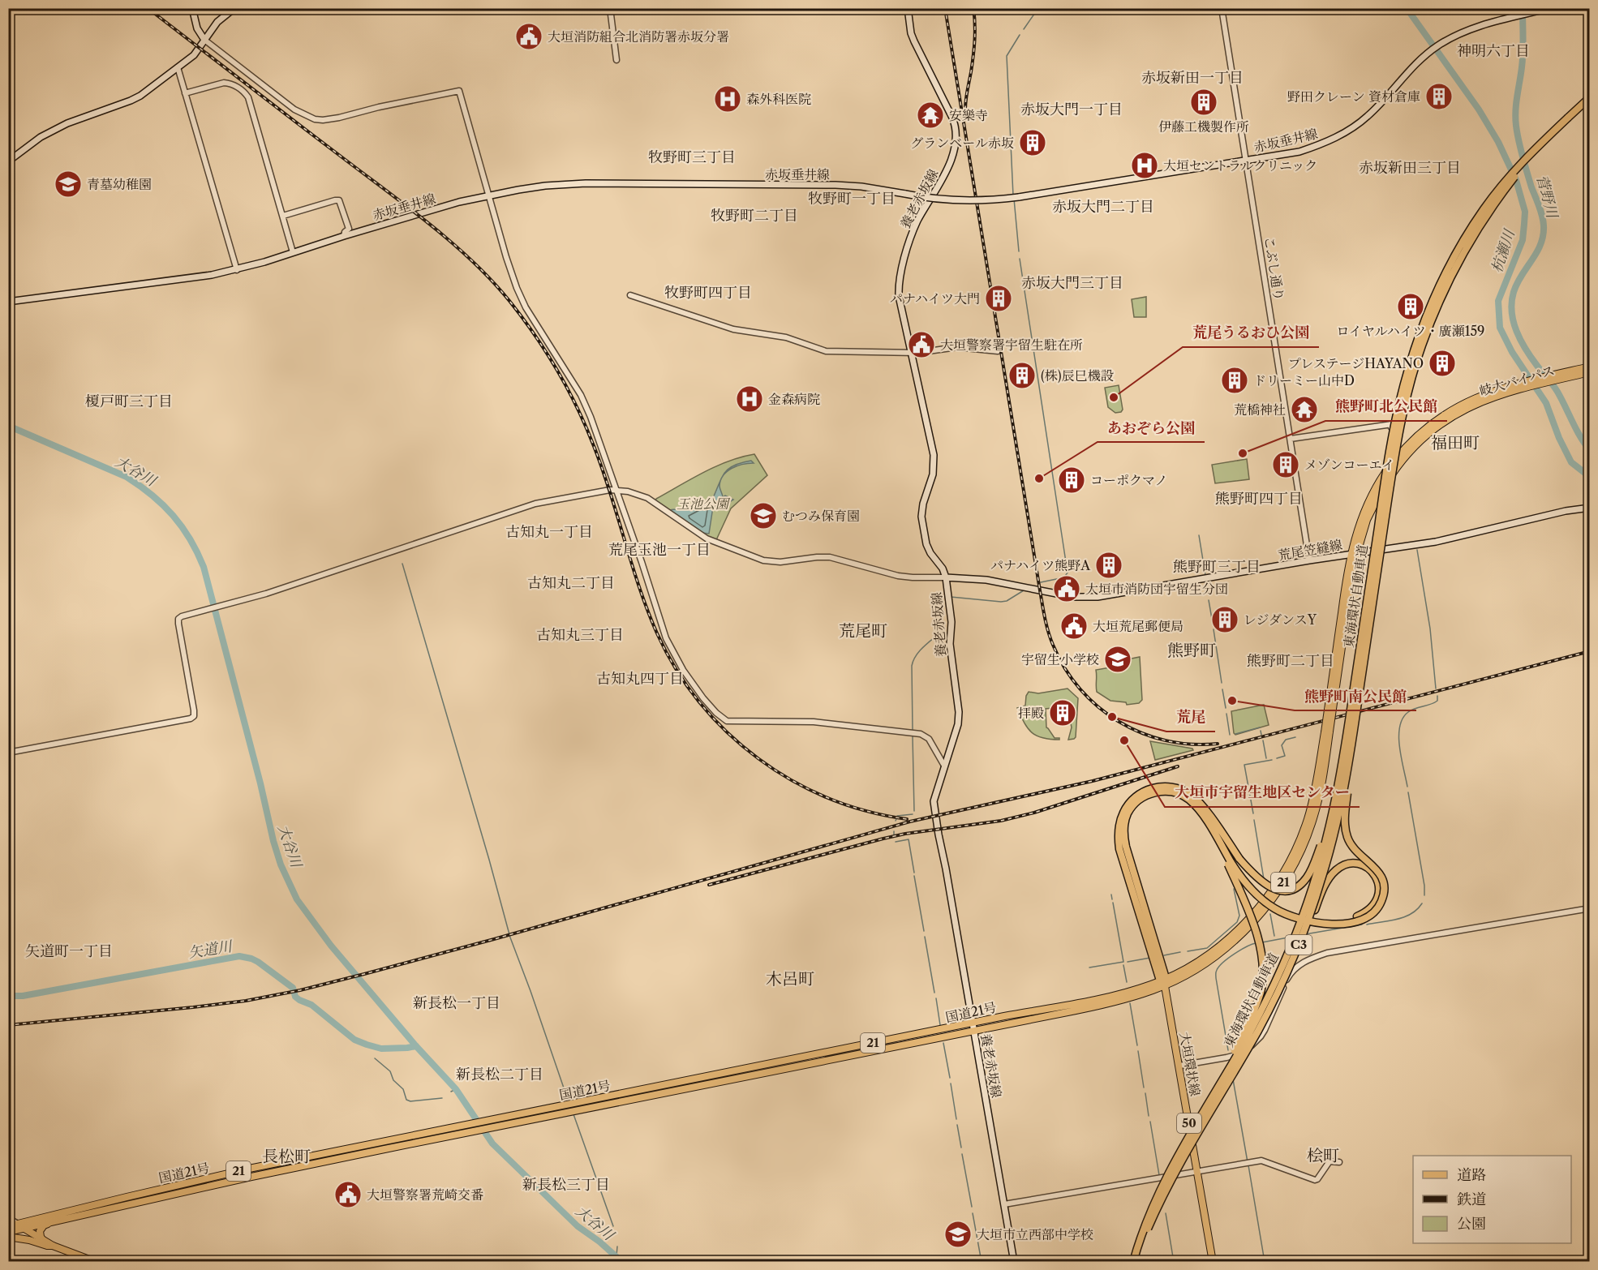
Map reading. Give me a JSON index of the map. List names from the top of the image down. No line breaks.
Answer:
{"streets":{"highway":["東海環状自動車道","C3"],"main road":["赤坂垂井線","養老赤坂線","岐大バイパス","荒尾笠縫線","21","国道21号","大垣環状線","50"],"street":["こぶし通り"]},"crossings":[["赤坂垂井線","こぶし通り"],["養老赤坂線","荒尾笠縫線"],["養老赤坂線","国道21号"],["こぶし通り","荒尾笠縫線"],["岐大バイパス","荒尾笠縫線"],["岐大バイパス","国道21号"],["岐大バイパス","大垣環状線"],["21","国道21号"],["国道21号","大垣環状線"]],"districts":["神明六丁目","赤坂新田一丁目","赤坂大門一丁目","牧野町三丁目","赤坂新田三丁目","牧野町一丁目","赤坂大門二丁目","牧野町二丁目","赤坂大門三丁目","牧野町四丁目","榎戸町三丁目","福田町","熊野町四丁目","古知丸一丁目","荒尾玉池一丁目","熊野町三丁目","古知丸二丁目","荒尾町","古知丸三丁目","熊野町","熊野町二丁目","古知丸四丁目","矢道町一丁目","木呂町","新長松一丁目","新長松二丁目","桧町","長松町","新長松三丁目"],"water":["菅野川","杭瀬川","大谷川","矢道川"],"parks":["玉池公園"],"places":{"public building":["大垣消防組合北消防署赤坂分署","大垣警察署宇留生駐在所","大垣市消防団宇留生分団","大垣荒尾郵便局","大垣警察署荒崎交番"],"building":["野田クレーン 資材倉庫","伊藤工機製作所","グランベール赤坂","パナハイツ大門","ロイヤルハイツ・廣瀬159","プレステージHAYANO","(株)辰巳機設","ドリーミー山中D","メゾンコーエイ","コーポクマノ","パナハイツ熊野A","レジダンスY","拝殿"],"hospital":["森外科医院","大垣セントラルクリニック","金森病院"],"temple":["安樂寺","荒橋神社"],"school or university":["青墓幼稚園","むつみ保育園","宇留生小学校","大垣市立西部中学校"],"other":["荒尾うるおひ公園","熊野町北公民館","あおぞら公園","熊野町南公民館","荒尾","大垣市宇留生地区センター"]},"legend":["道路","鉄道","公園"]}
